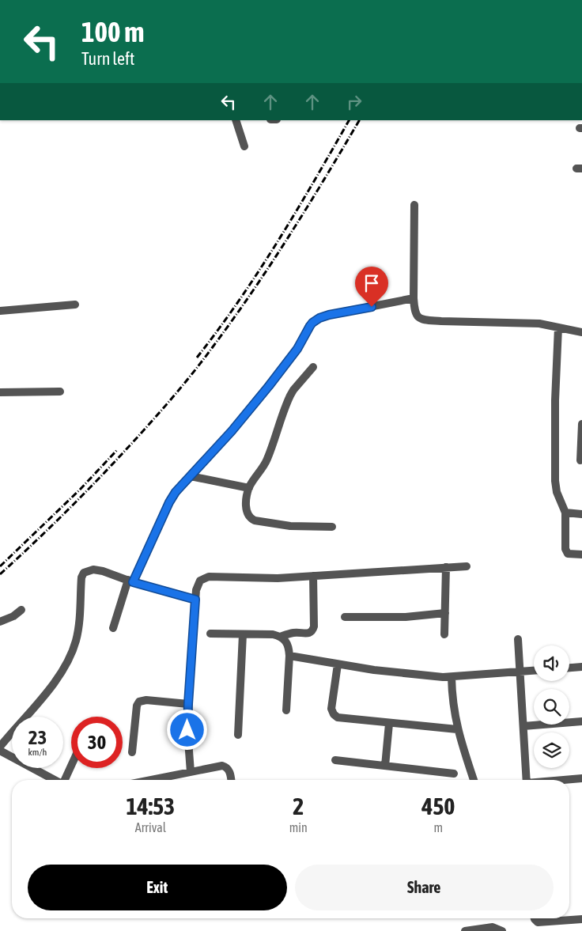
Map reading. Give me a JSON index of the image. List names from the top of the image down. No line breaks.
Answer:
{"page":{"turn":["100 m","Turn left"],"speed":"23 km/h","limit":"30","eta":["14:53","Arrival","2","min","450","m"],"buttons":["Exit","Share"]}}
